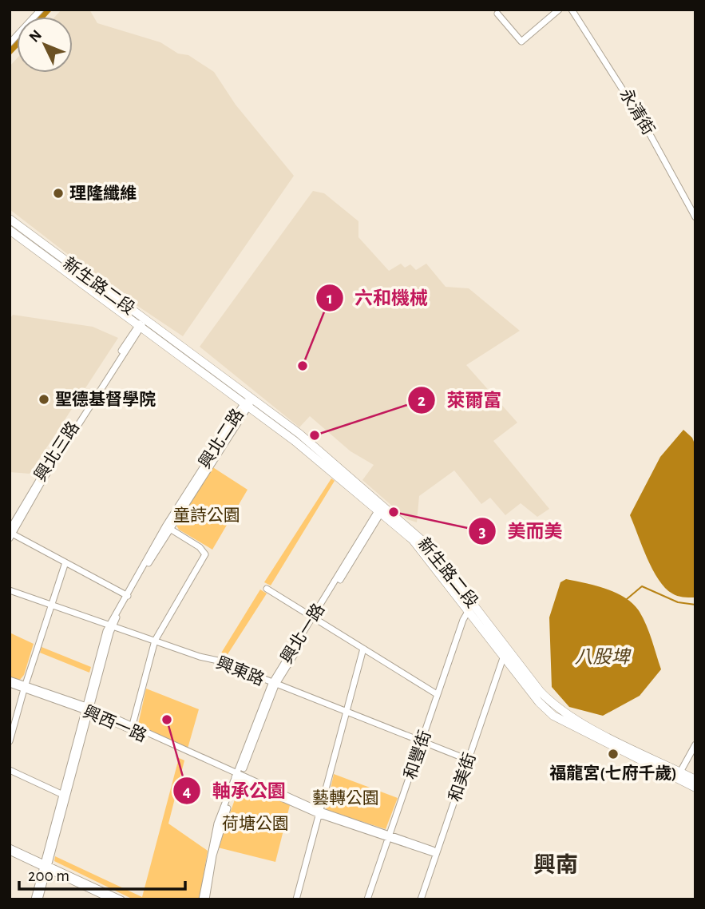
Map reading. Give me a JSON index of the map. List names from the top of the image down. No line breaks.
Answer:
{"streets":{"main road":["新生路二段"],"street":["永清街","興北二路","興北三路","興北一路","興東路","興西一路","和豐街","和美街"]},"crossings":[["新生路二段","興北二路"],["新生路二段","興北三路"],["新生路二段","興北一路"],["新生路二段","和豐街"],["新生路二段","和美街"],["興北二路","興東路"],["興北二路","興西一路"],["興北一路","興東路"],["興北一路","興西一路"],["興東路","和豐街"],["興東路","和美街"]],"districts":["興南"],"water":["八股埤"],"parks":["童詩公園","藝轉公園","荷塘公園"],"places":["理隆纖維","六和機械","聖德基督學院","萊爾富","美而美","軸承公園","福龍宮(七府千歲)"],"scale_bar":"200 m","north":"top left"}
